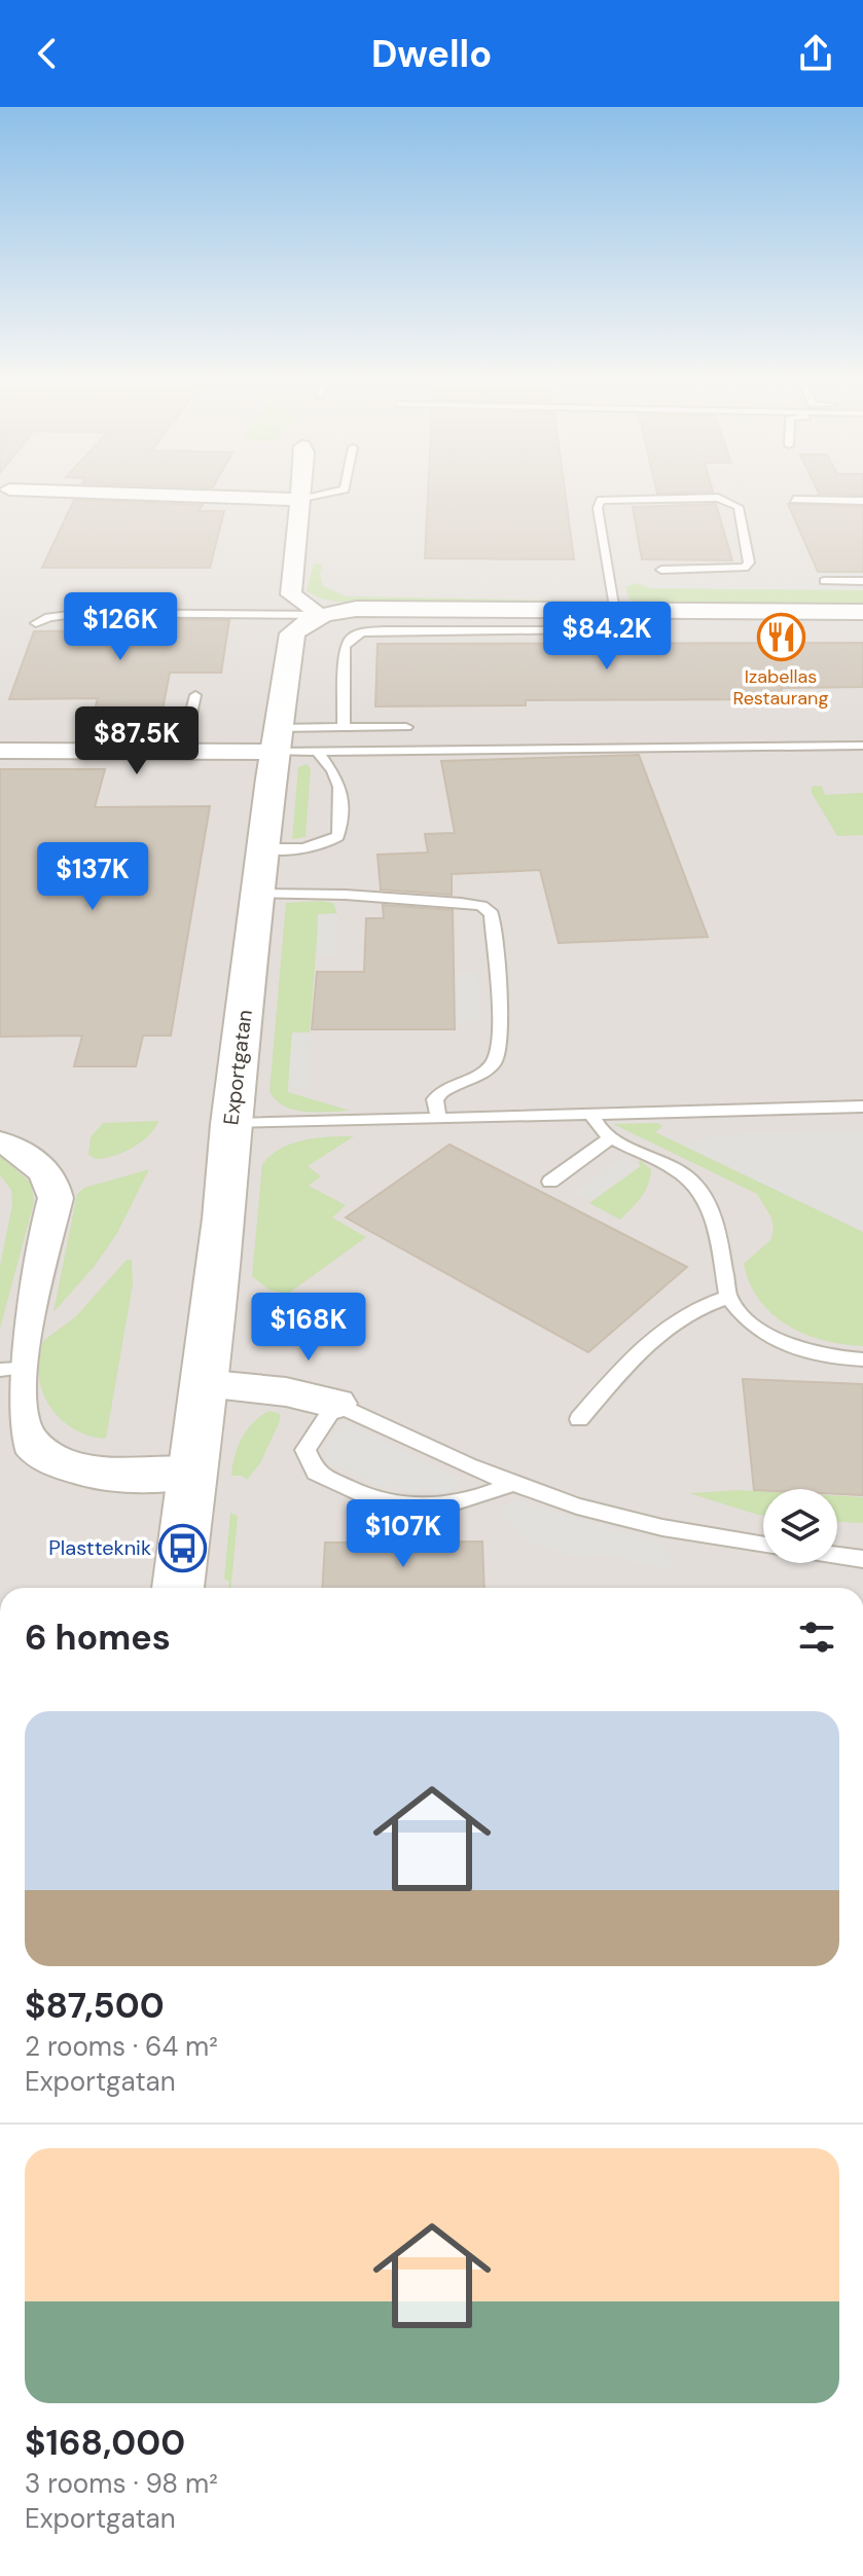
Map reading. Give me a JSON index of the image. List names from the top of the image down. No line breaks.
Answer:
{"streets":{"street":["Exportgatan"]},"places":{"restaurant":["Izabellas Restaurang"],"bus stop":["Plastteknik"]},"page":{"header":"Dwello","price":["$126K","$84.2K","$87.5K","$137K","$168K","$107K"],"heading":"6 homes","list":[{"name":"$87,500","note":"2 rooms · 64 m² · Exportgatan"},{"name":"$168,000","note":"3 rooms · 98 m² · Exportgatan"}]}}
